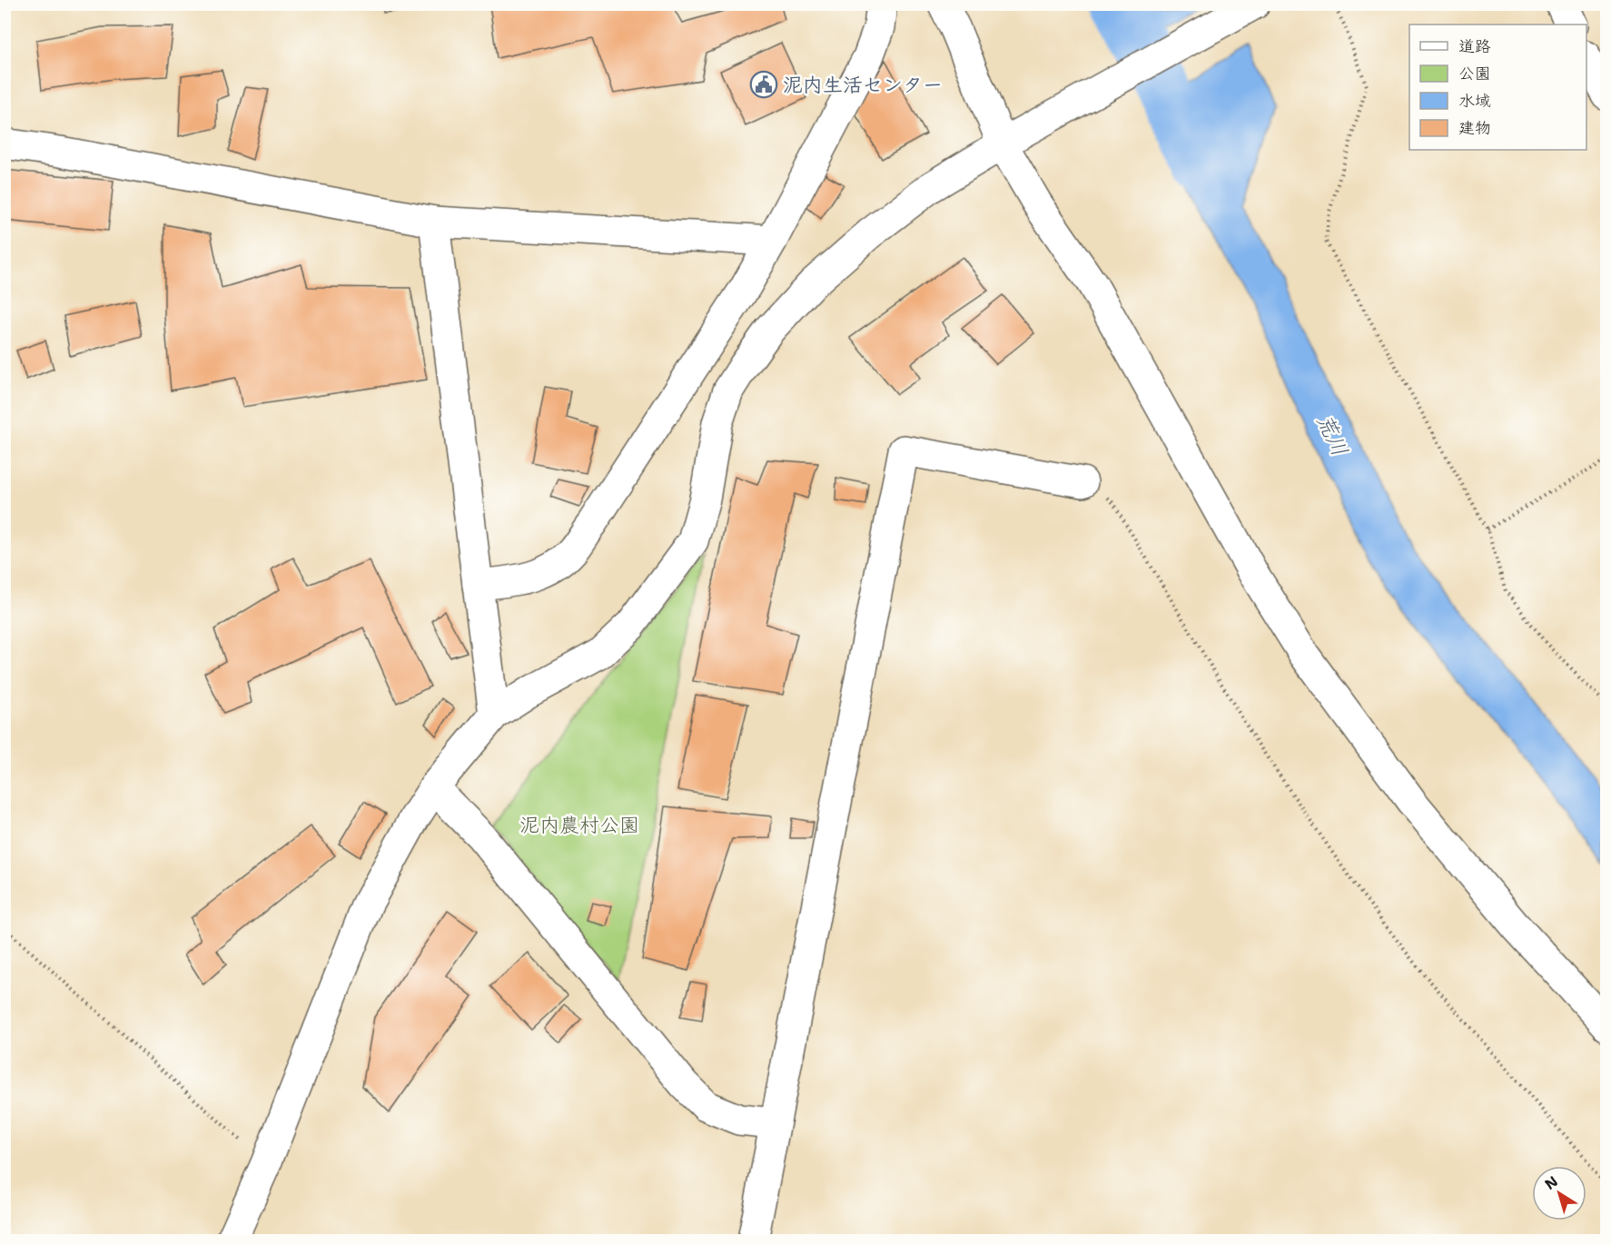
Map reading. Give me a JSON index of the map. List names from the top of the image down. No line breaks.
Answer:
{"water":["荒川"],"parks":["泥内農村公園"],"places":{"public building":["泥内生活センター"]},"legend":["道路","公園","水域","建物"],"north":"top left"}
